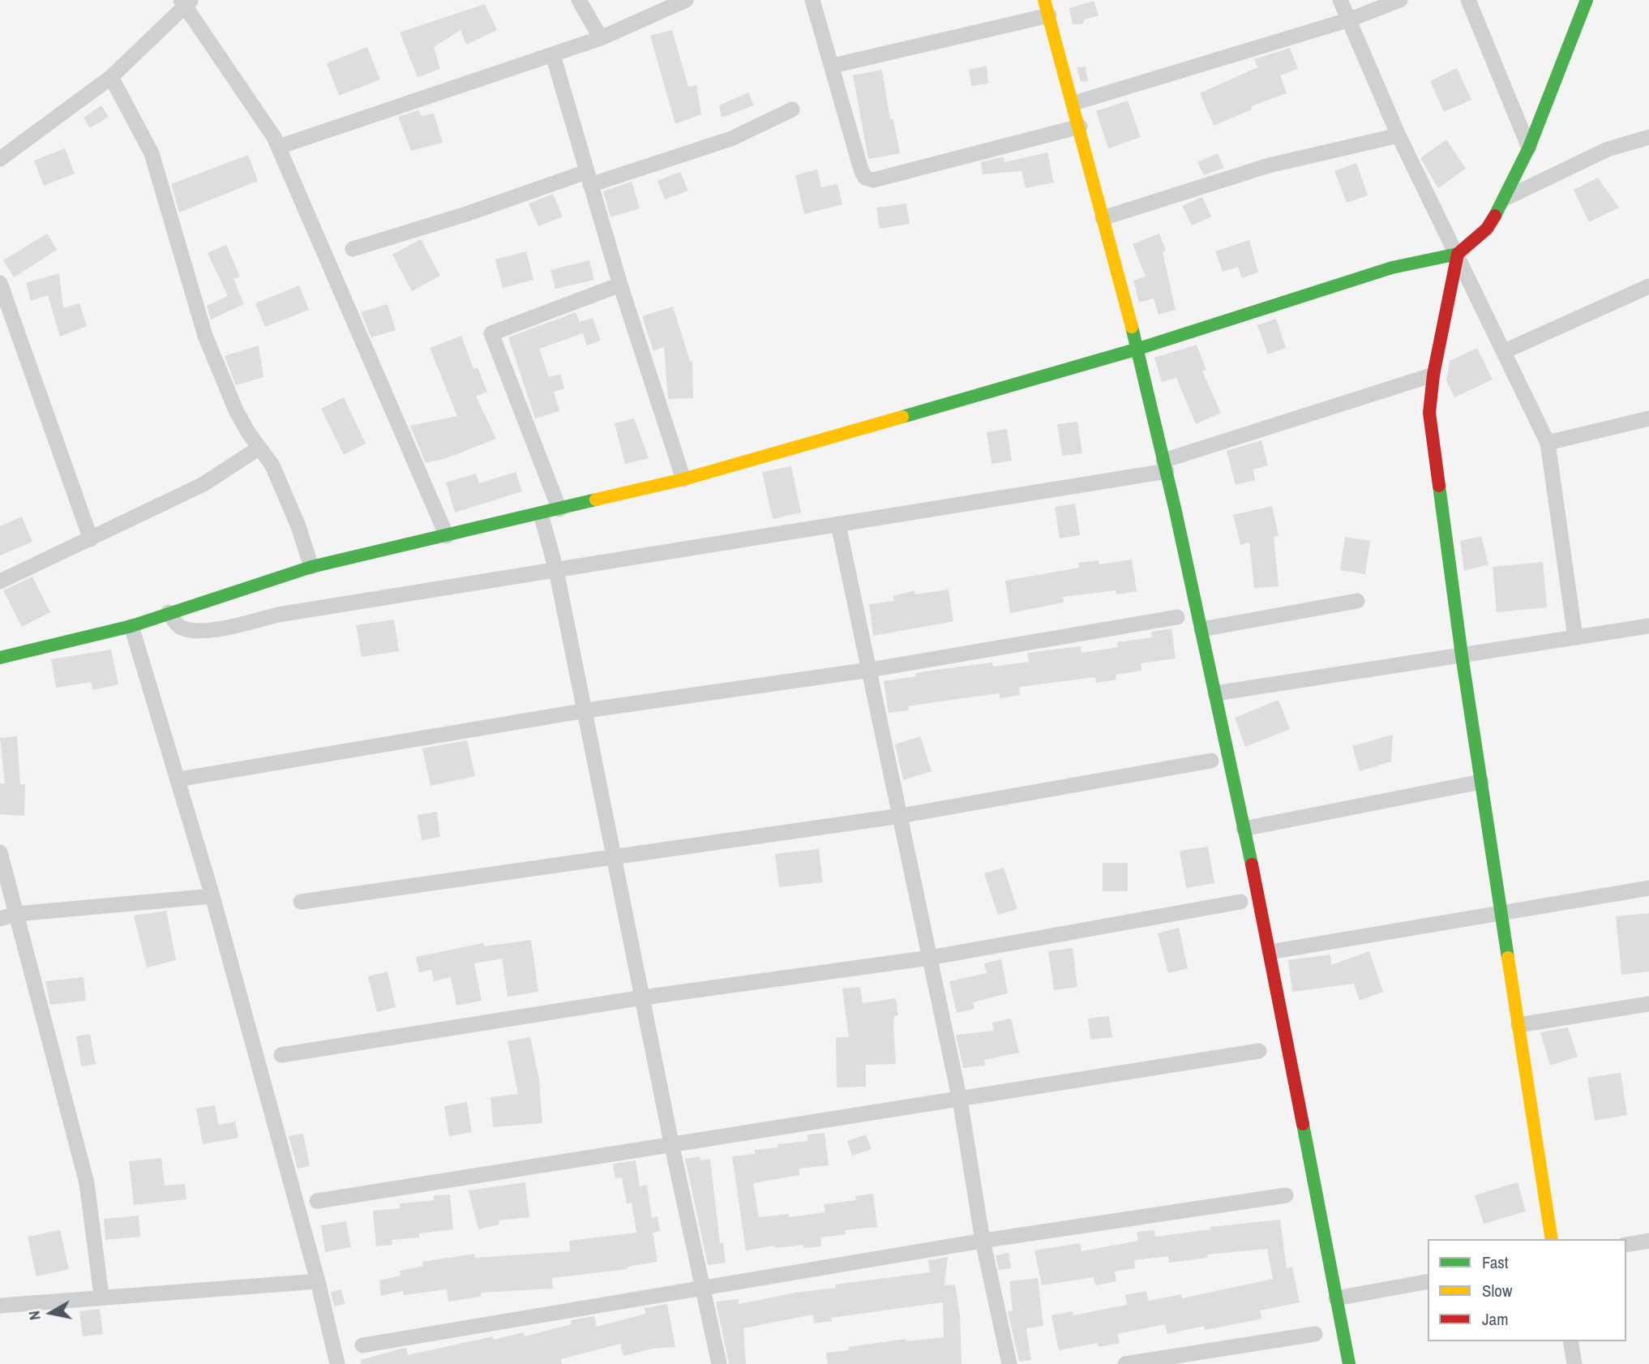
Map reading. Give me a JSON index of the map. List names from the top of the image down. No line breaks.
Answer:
{"legend":["Fast","Slow","Jam"],"north":"left"}
